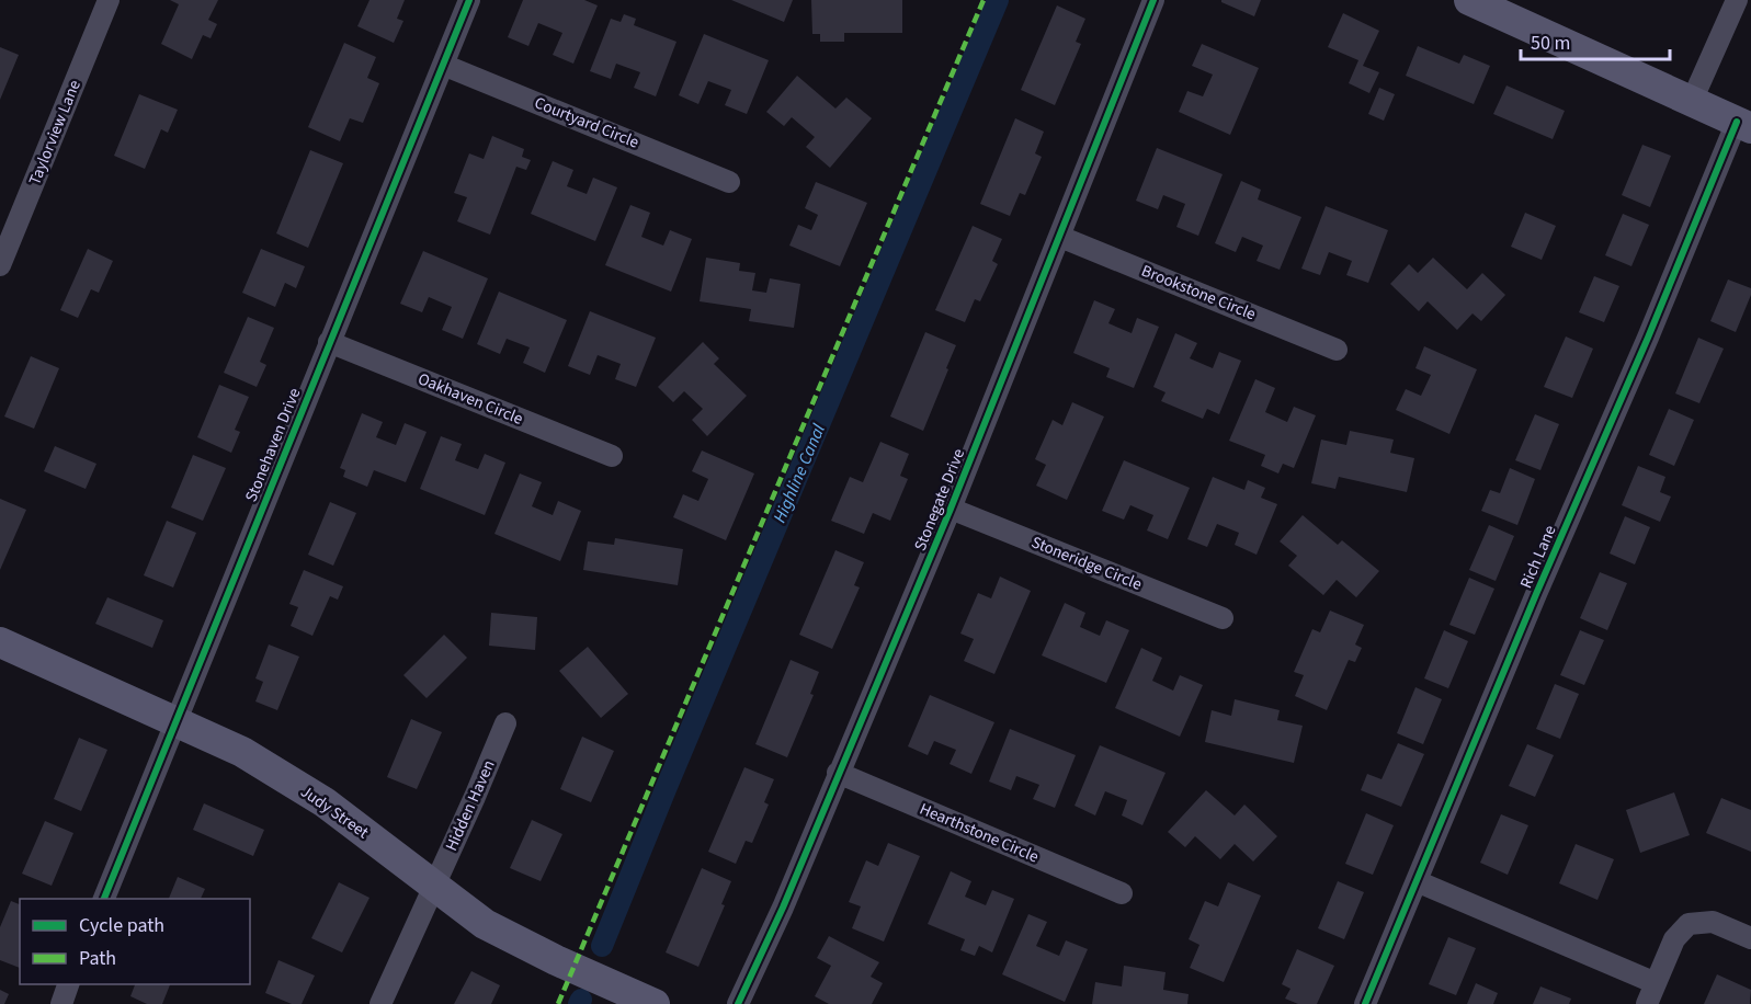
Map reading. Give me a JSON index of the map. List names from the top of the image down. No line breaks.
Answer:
{"streets":{"street":["Courtyard Circle","Taylorview Lane","Brookstone Circle","Oakhaven Circle","Stonehaven Drive","Stonegate Drive","Rich Lane","Stoneridge Circle","Hidden Haven","Judy Street","Hearthstone Circle"]},"crossings":[["Courtyard Circle","Stonehaven Drive"],["Brookstone Circle","Stonegate Drive"],["Oakhaven Circle","Stonehaven Drive"],["Stonehaven Drive","Judy Street"],["Stonegate Drive","Stoneridge Circle"],["Stonegate Drive","Hearthstone Circle"],["Hidden Haven","Judy Street"]],"water":["Highline Canal"],"legend":["Cycle path","Path"],"scale_bar":"50 m"}
